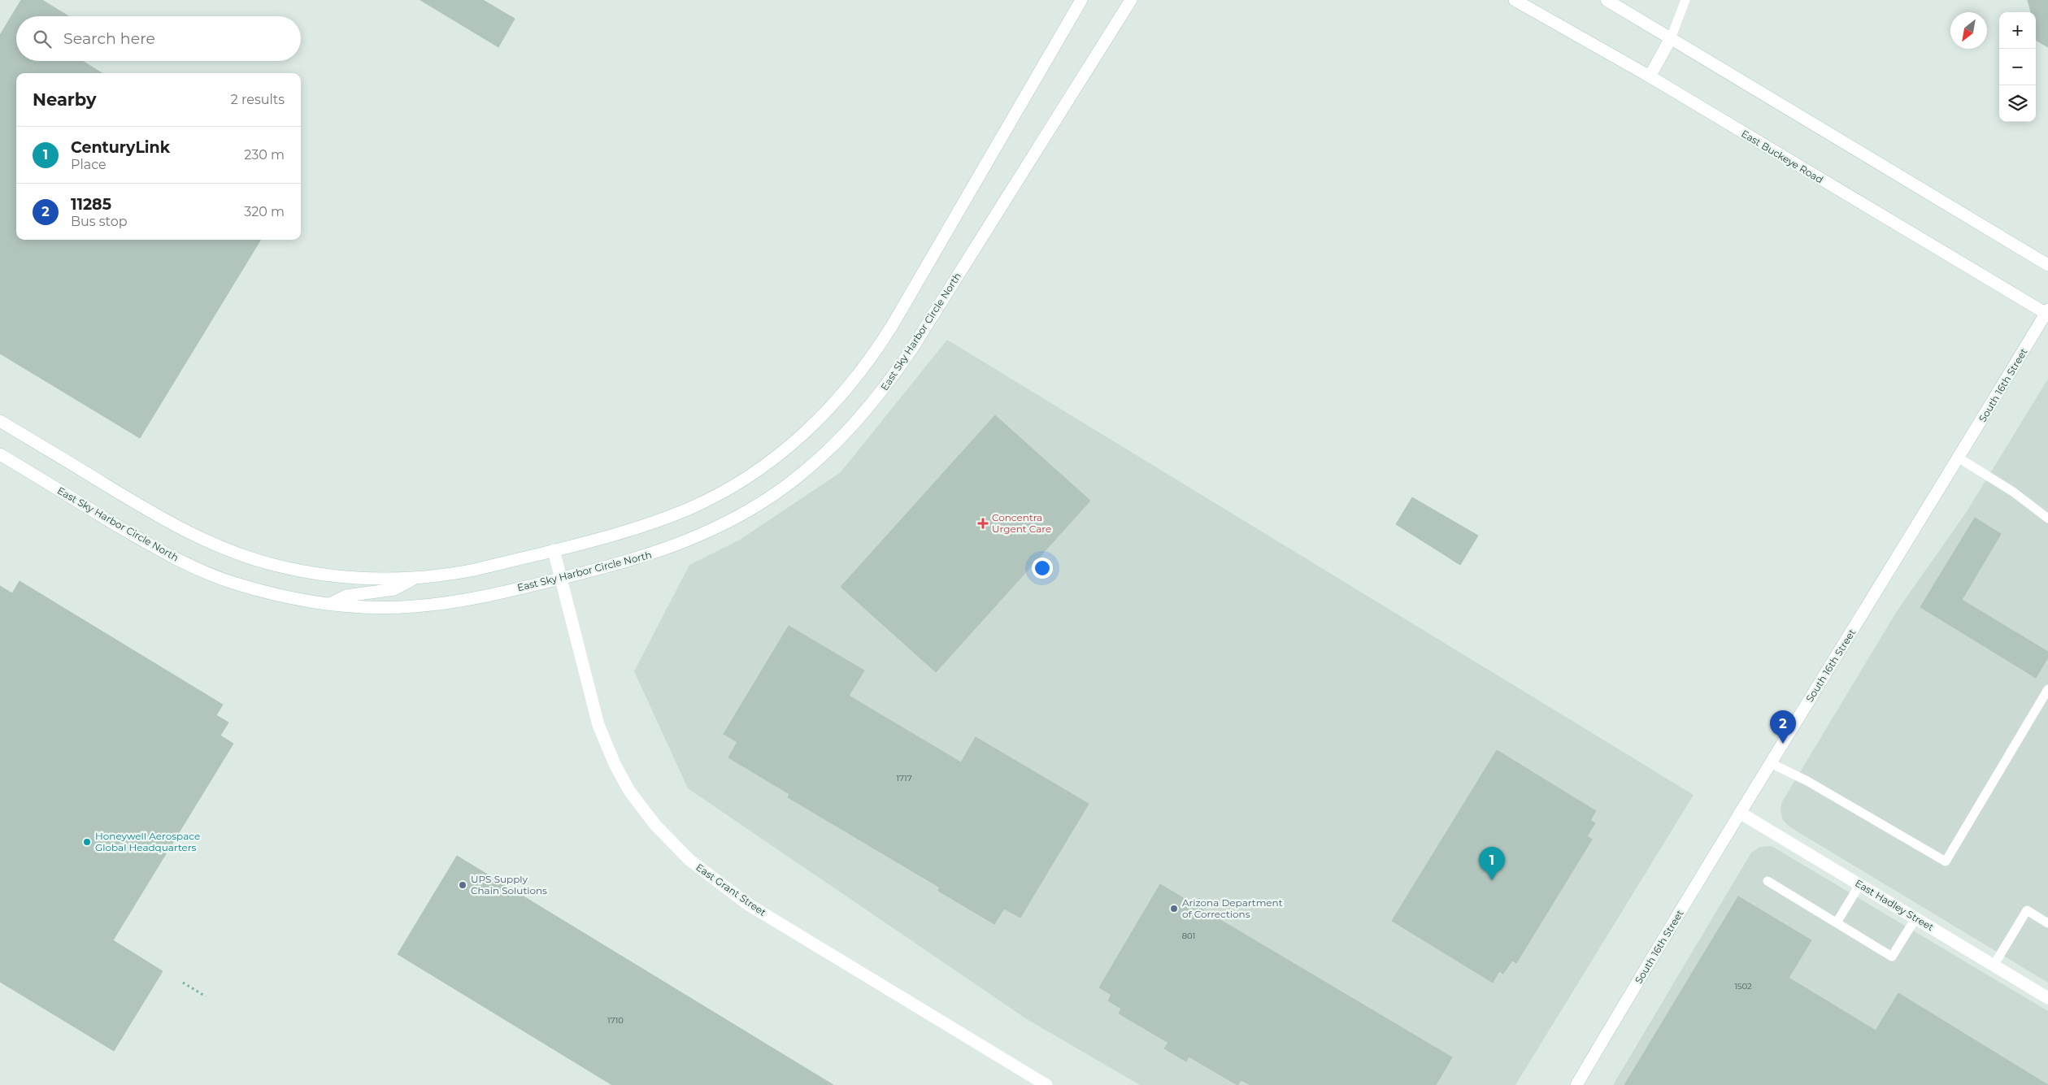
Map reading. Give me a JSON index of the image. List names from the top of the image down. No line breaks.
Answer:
{"streets":{"street":["East Buckeye Road","East Sky Harbor Circle North","South 16th Street","East Grant Street","East Hadley Street"]},"crossings":[["East Buckeye Road","South 16th Street"],["East Sky Harbor Circle North","East Grant Street"],["South 16th Street","East Hadley Street"]],"places":{"health":["Concentra Urgent Care"],"other":["Honeywell Aerospace Global Headquarters","UPS Supply Chain Solutions","Arizona Department of Corrections"]},"house_numbers":["1717","801","1502","1710"],"north":"bottom left","page":{"map_buttons":["+","−"],"search":"Search here","heading":["Nearby","2 results"],"list":[{"mark":"1","name":"CenturyLink","note":"Place","value":"230 m"},{"mark":"2","name":"11285","note":"Bus stop","value":"320 m"}],"pins":["2","1"]}}
